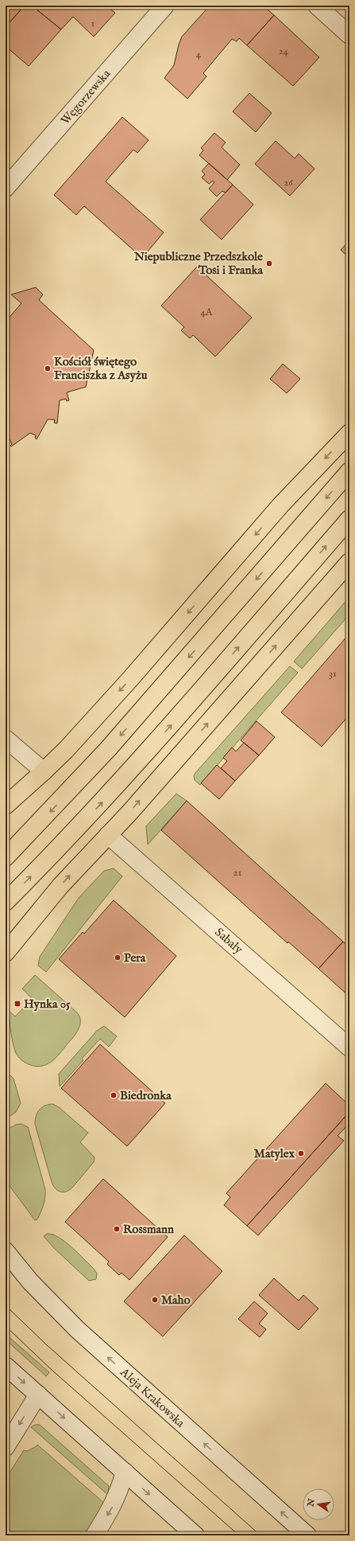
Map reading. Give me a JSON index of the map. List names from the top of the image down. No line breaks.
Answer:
{"streets":{"street":["Węgorzewska","Sabały","Aleja Krakowska"]},"places":{"other":["Niepubliczne Przedszkole Tosi i Franka","Kościół świętego Franciszka z Asyżu","Pera","Biedronka","Matylex","Rossmann","Maho"],"transit":["Hynka 05"]},"house_numbers":["1","24","4","26","4A","31","21"],"north":"left"}
